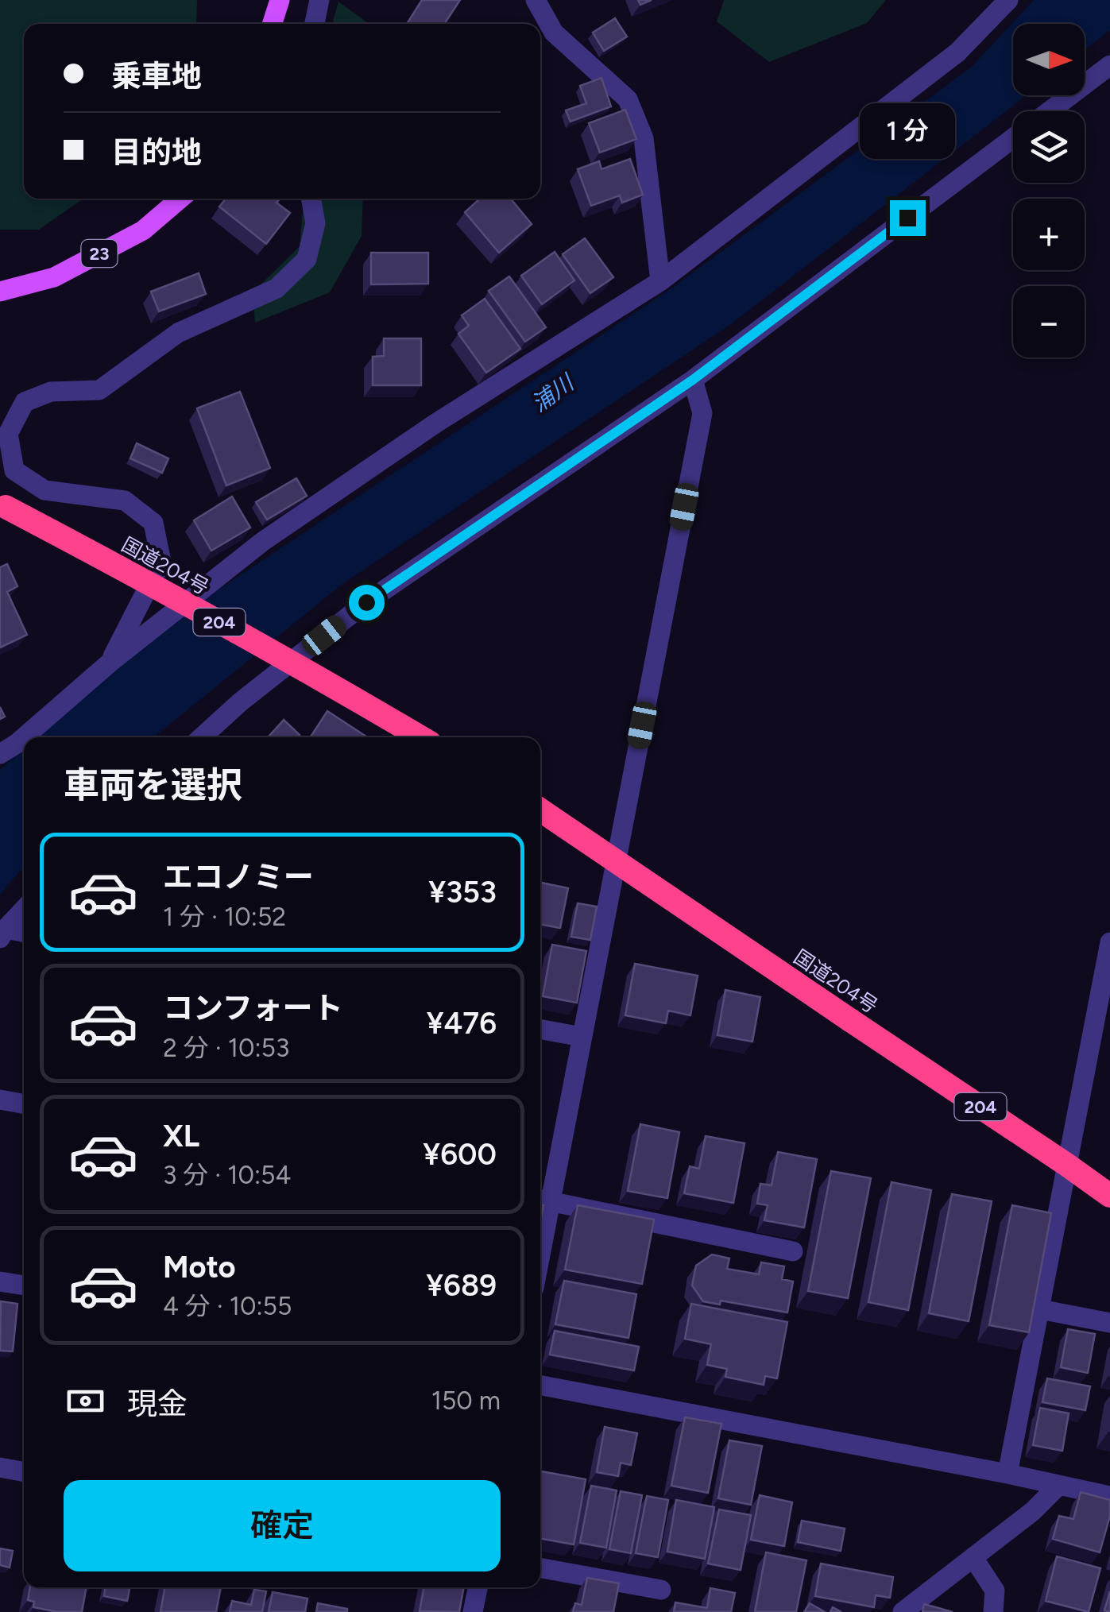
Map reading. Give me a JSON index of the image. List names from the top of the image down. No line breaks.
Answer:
{"streets":{"highway":["国道204号","204"],"main road":["23"]},"water":["浦川"],"north":"right","page":{"map_buttons":["+","−"],"banner":["乗車地","目的地"],"bubble":"1 分","heading":"車両を選択","list":[{"name":"エコノミー","note":"1 分 · 10:52","value":"¥353"},{"name":"コンフォート","note":"2 分 · 10:53","value":"¥476"},{"name":"XL","note":"3 分 · 10:54","value":"¥600"},{"name":"Moto","note":"4 分 · 10:55","value":"¥689"}],"pay":["現金","150 m"],"buttons":"確定"}}
